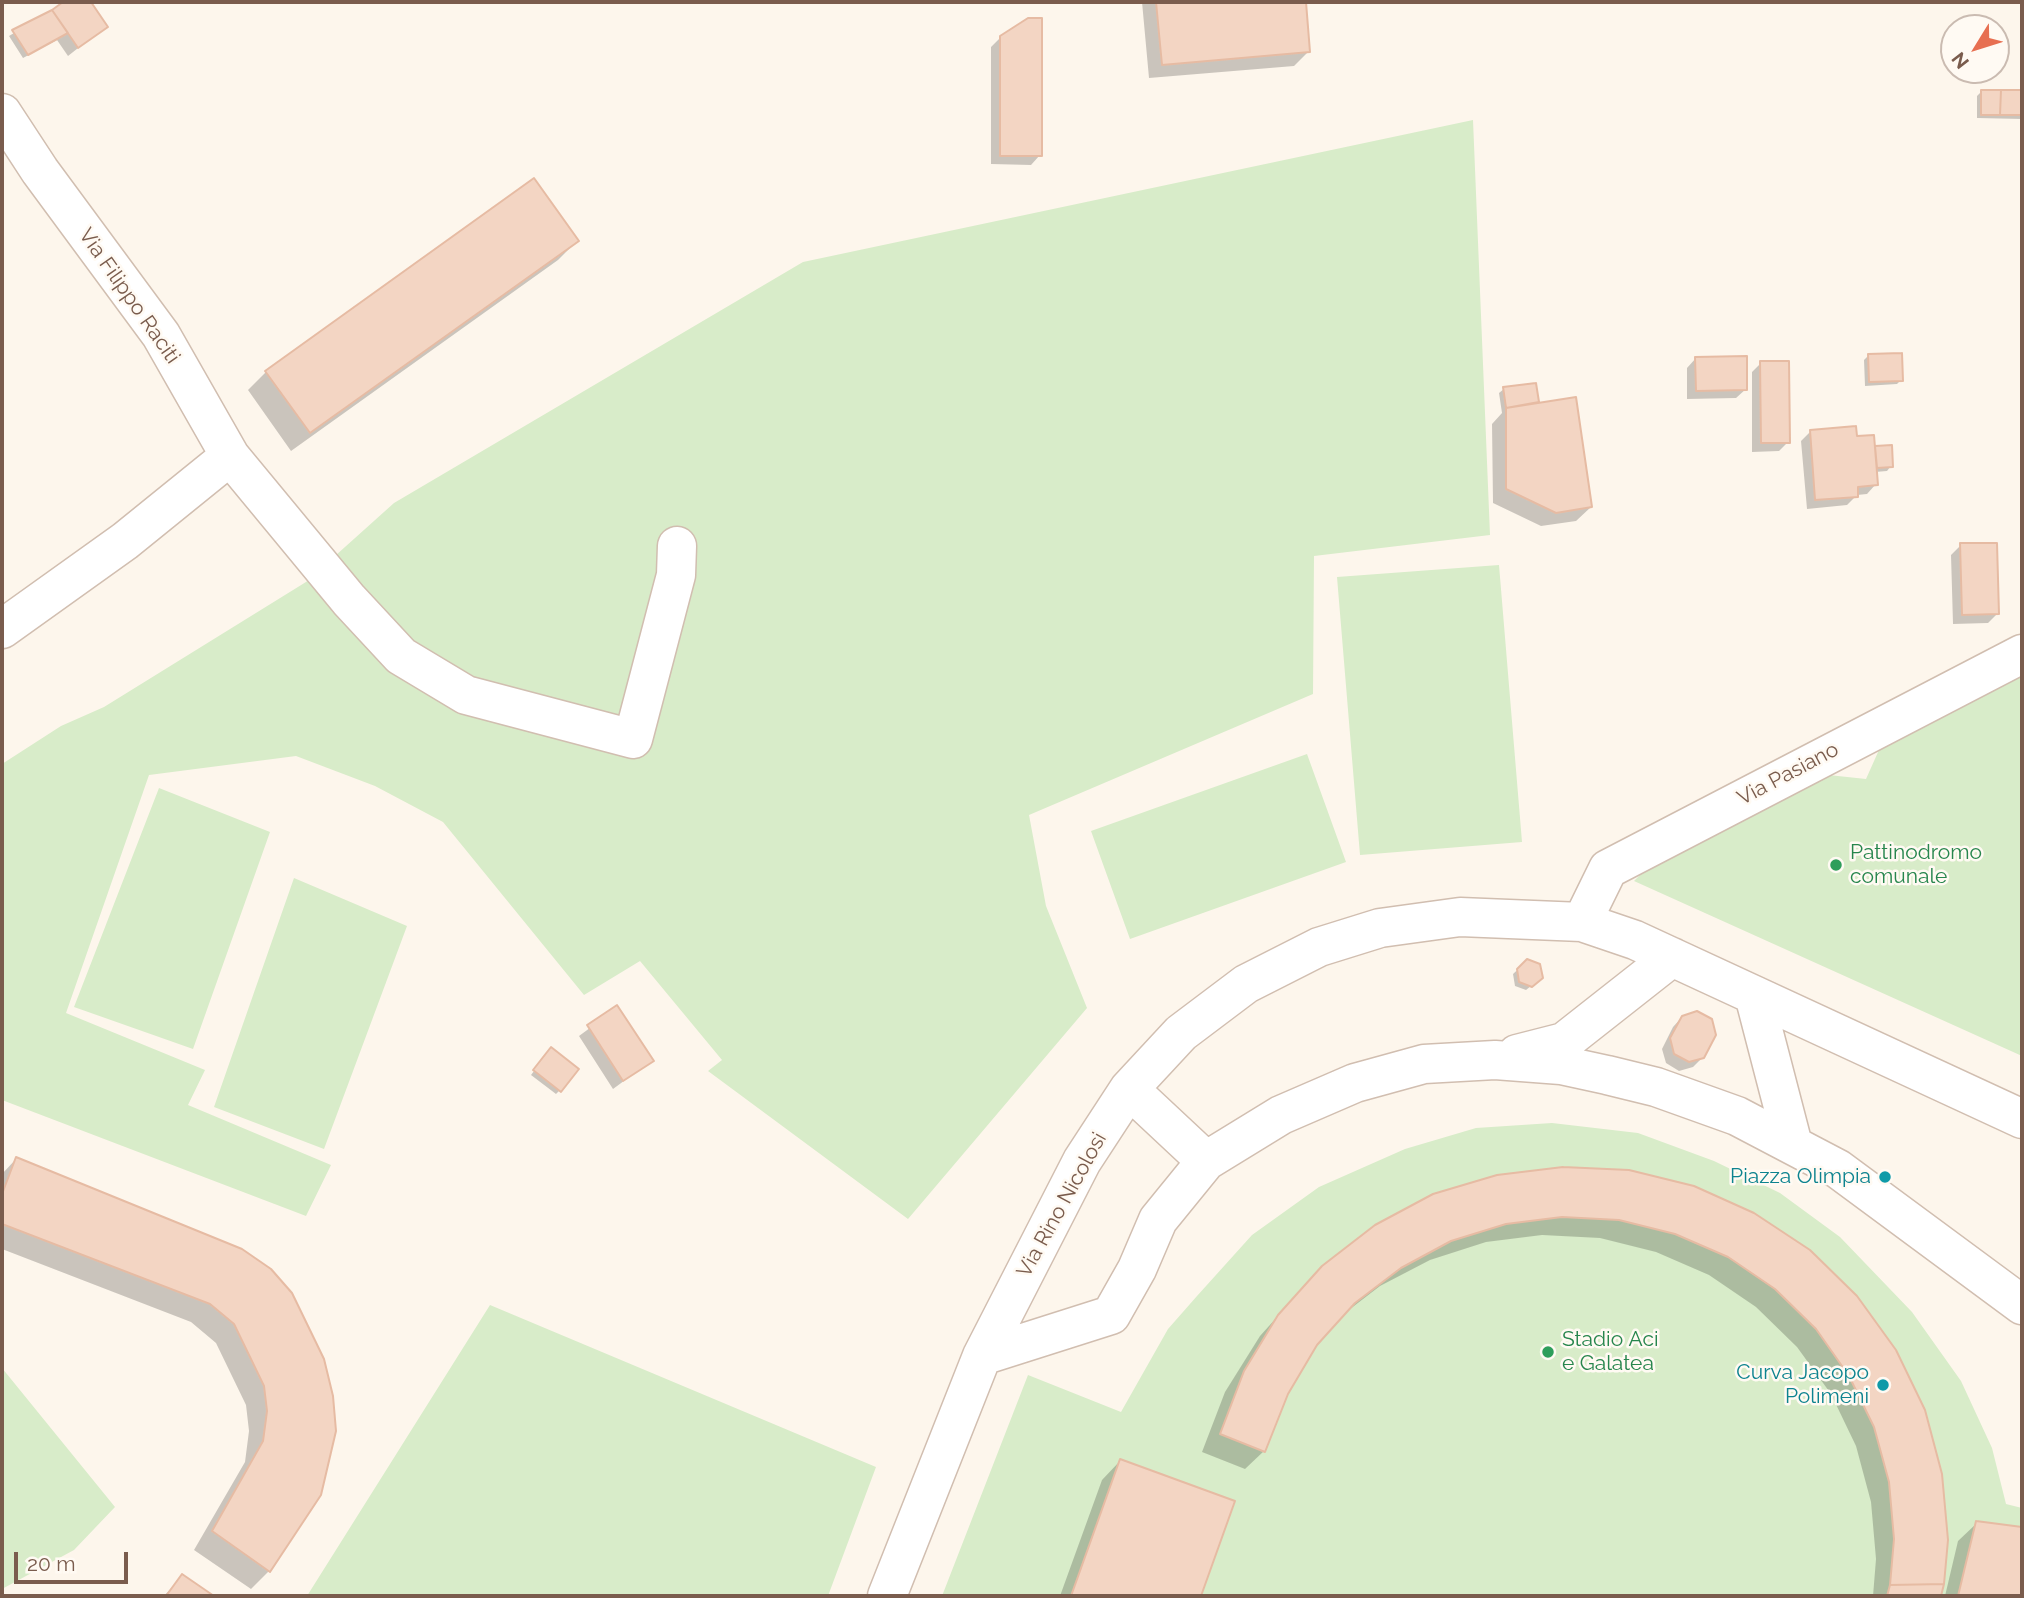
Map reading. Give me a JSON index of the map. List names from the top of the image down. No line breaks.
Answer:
{"streets":{"street":["Via Filippo Raciti","Via Pasiano","Via Rino Nicolosi"]},"crossings":[["Via Pasiano","Via Rino Nicolosi"]],"places":["Pattinodromo comunale","Piazza Olimpia","Stadio Aci e Galatea","Curva Jacopo Polimeni"],"scale_bar":"20 m","north":"bottom left"}
